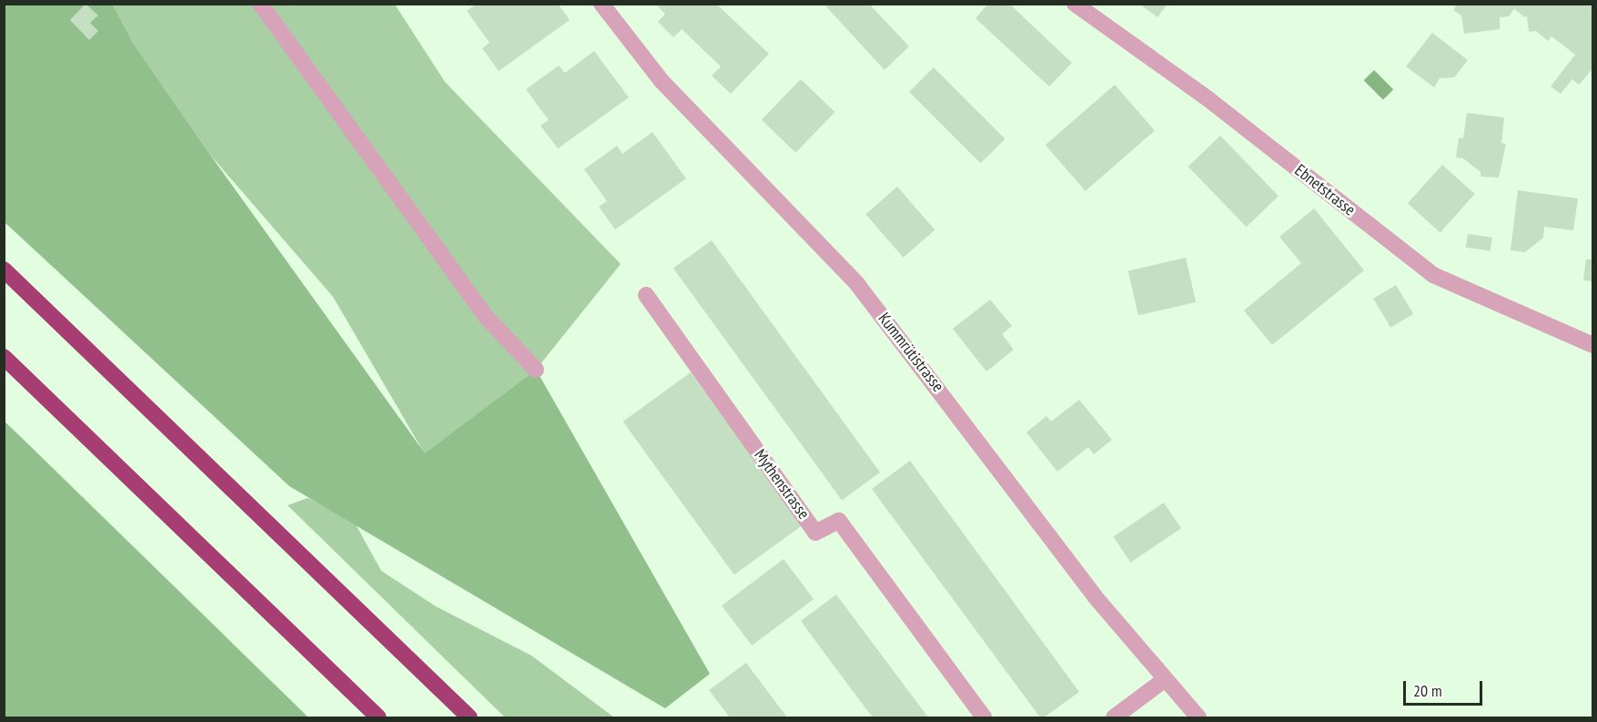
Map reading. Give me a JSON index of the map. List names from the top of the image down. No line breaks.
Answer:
{"streets":{"street":["Ebnetstrasse","Kummrütistrasse","Mythenstrasse"]},"scale_bar":"20 m"}
